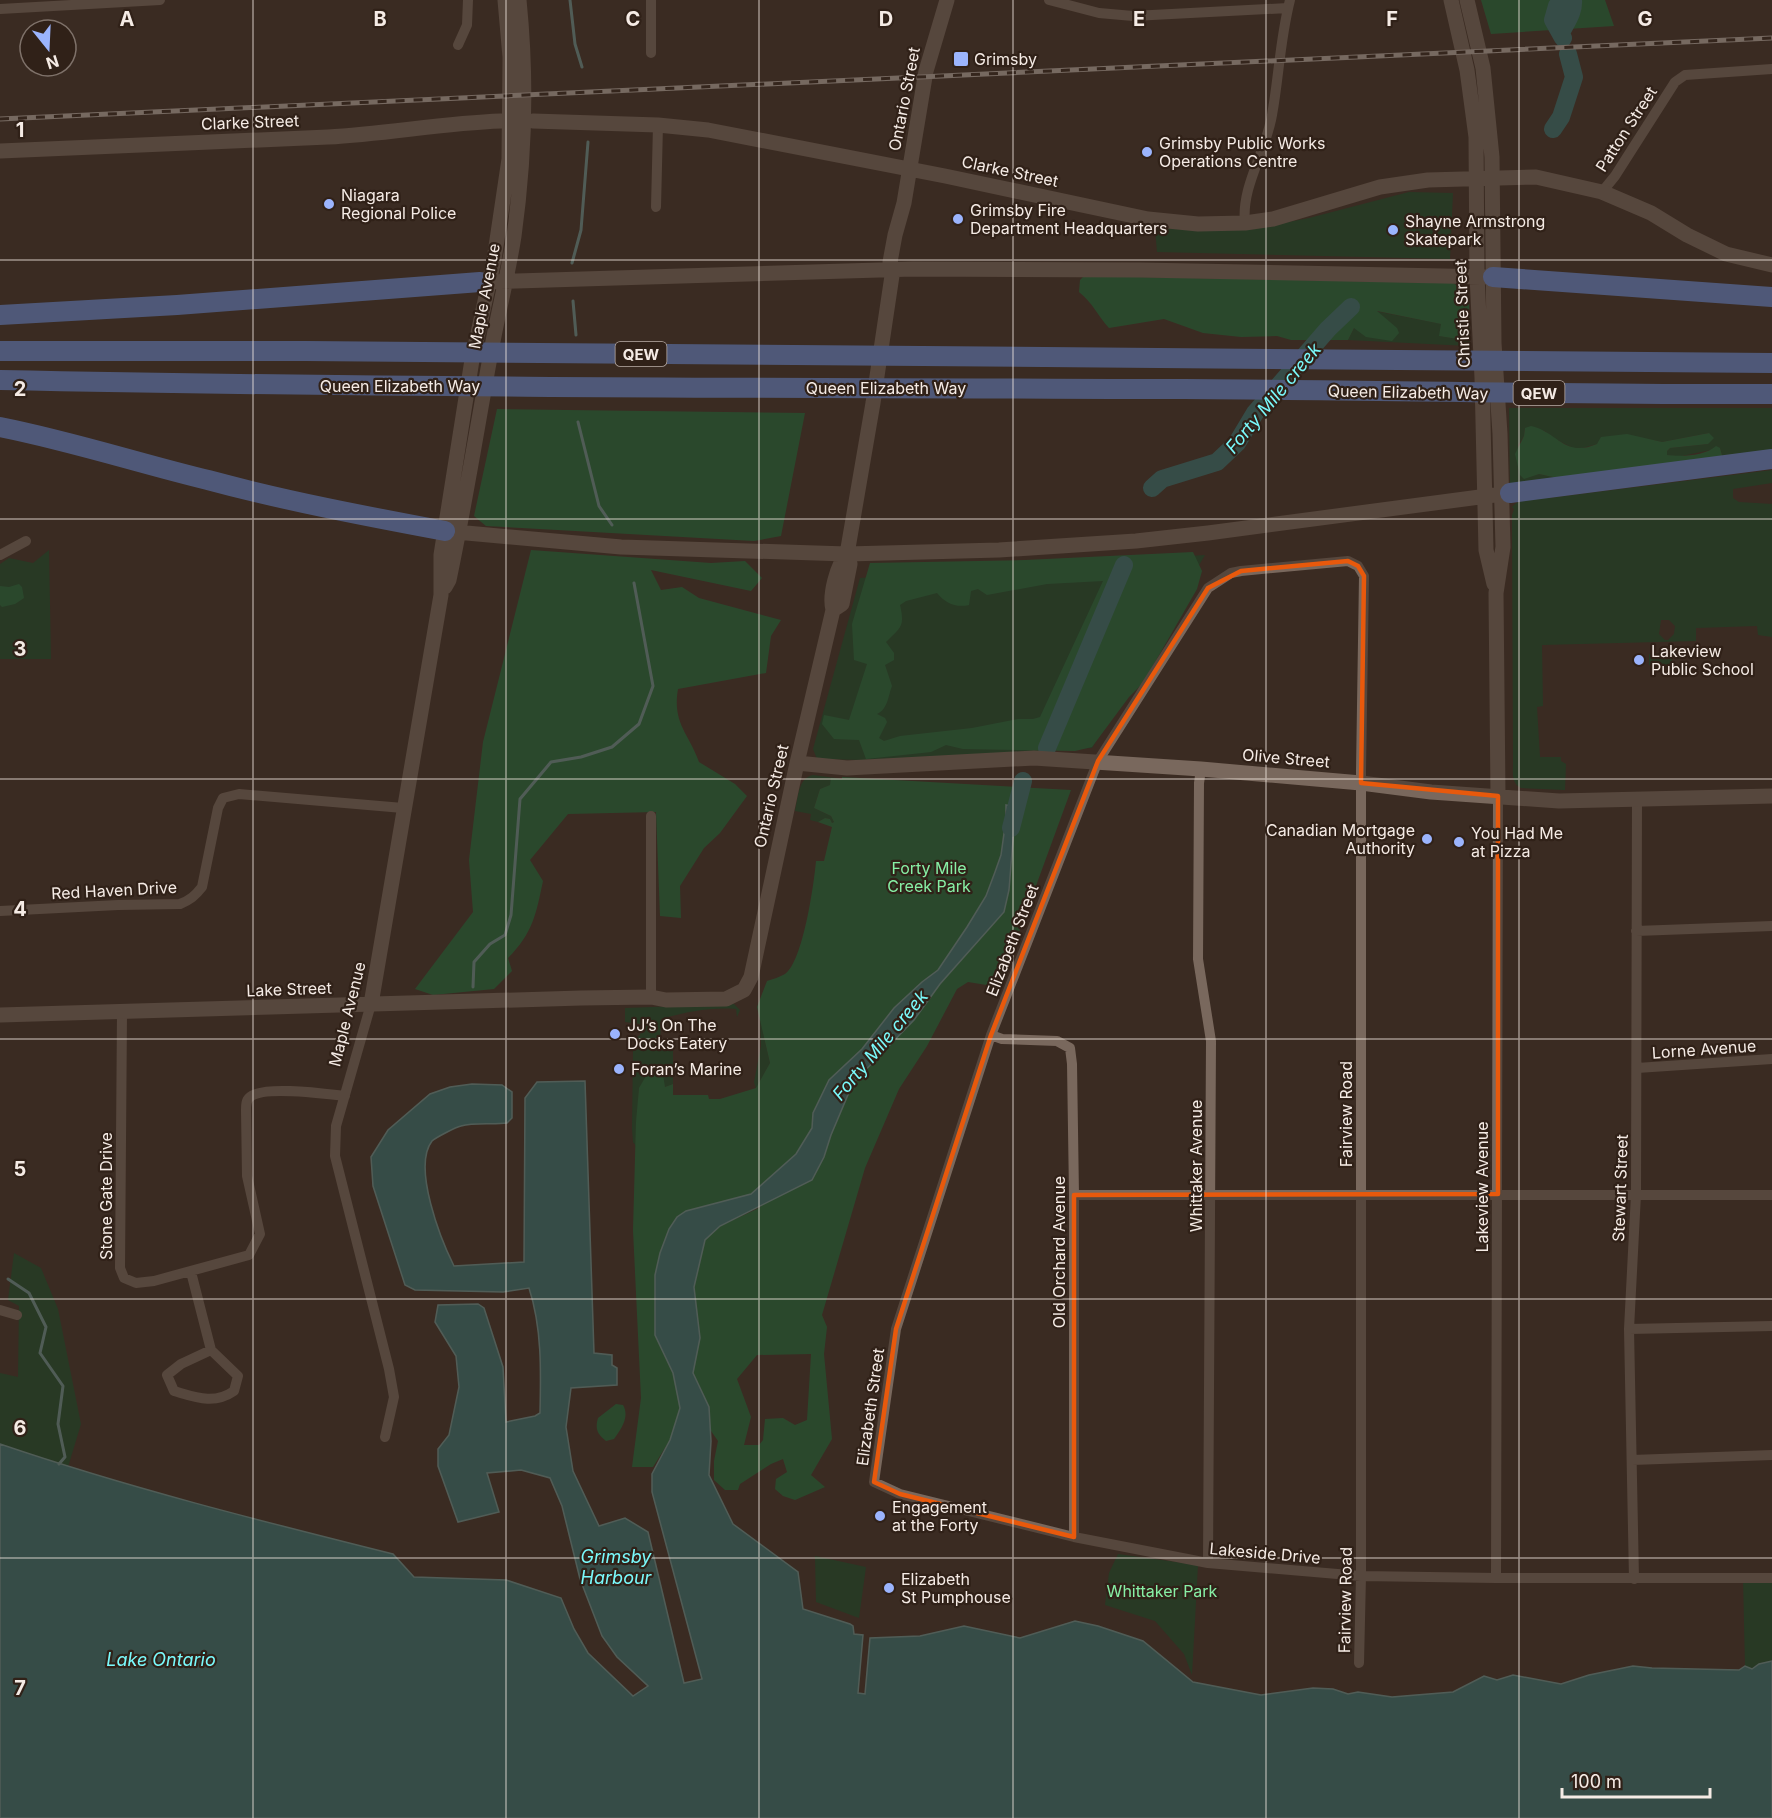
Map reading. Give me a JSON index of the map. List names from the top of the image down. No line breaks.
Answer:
{"streets":{"highway":["QEW","Queen Elizabeth Way"],"street":["Ontario Street","Clarke Street","Patton Street","Maple Avenue","Christie Street","Olive Street","Red Haven Drive","Elizabeth Street","Lake Street","Lorne Avenue","Fairview Road","Whittaker Avenue","Lakeview Avenue","Stewart Street","Stone Gate Drive","Old Orchard Avenue","Lakeside Drive"]},"crossings":[["Ontario Street","Clarke Street"],["Ontario Street","Olive Street"],["Ontario Street","Lake Street"],["Clarke Street","Patton Street"],["Clarke Street","Christie Street"],["Maple Avenue","Red Haven Drive"],["Maple Avenue","Lake Street"],["Maple Avenue","Stone Gate Drive"],["Christie Street","Olive Street"],["Christie Street","Lakeview Avenue"],["Olive Street","Elizabeth Street"],["Olive Street","Fairview Road"],["Olive Street","Whittaker Avenue"],["Olive Street","Lakeview Avenue"],["Olive Street","Stewart Street"],["Elizabeth Street","Fairview Road"],["Elizabeth Street","Old Orchard Avenue"],["Elizabeth Street","Lakeside Drive"],["Lake Street","Stone Gate Drive"],["Lorne Avenue","Stewart Street"],["Fairview Road","Lakeside Drive"],["Whittaker Avenue","Lakeside Drive"],["Lakeview Avenue","Lakeside Drive"],["Stewart Street","Lakeside Drive"],["Old Orchard Avenue","Lakeside Drive"]],"water":["Forty Mile creek","Grimsby Harbour","Lake Ontario"],"parks":["Forty Mile Creek Park","Whittaker Park"],"places":{"transit":["Grimsby"],"other":["Grimsby Public Works Operations Centre","Niagara Regional Police","Grimsby Fire Department Headquarters","Shayne Armstrong Skatepark","Lakeview Public School","Canadian Mortgage Authority","You Had Me at Pizza","JJ’s On The Docks Eatery","Foran’s Marine","Engagement at the Forty","Elizabeth St Pumphouse"]},"scale_bar":"100 m","north":"bottom","grid":{"columns":["A","B","C","D","E","F","G"],"rows":["1","2","3","4","5","6","7"]}}
